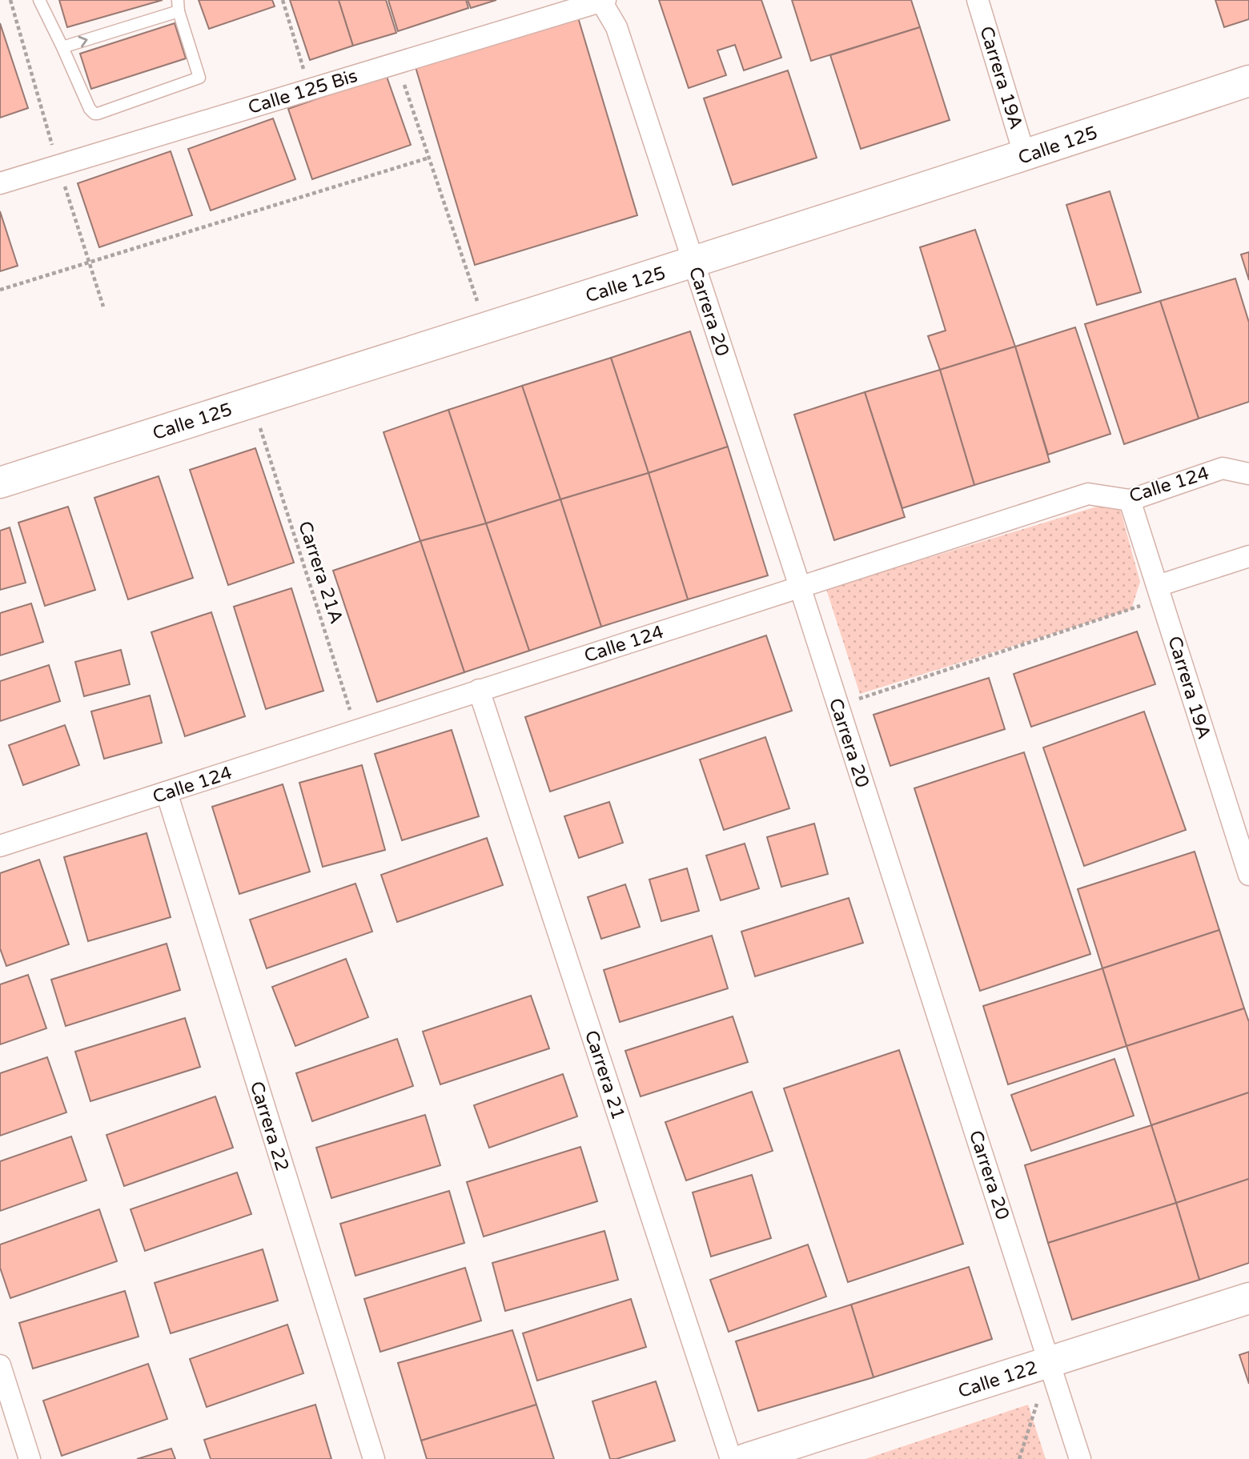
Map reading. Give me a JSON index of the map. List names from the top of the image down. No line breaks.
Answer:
{"streets":{"street":["Carrera 19A","Calle 125 Bis","Calle 125","Carrera 20","Calle 124","Carrera 21","Carrera 22","Calle 122"],"path":["Carrera 21A"]},"crossings":[["Carrera 19A","Calle 125"],["Carrera 19A","Calle 124"],["Calle 125 Bis","Carrera 20"],["Calle 125","Carrera 20"],["Carrera 20","Calle 124"],["Carrera 20","Calle 122"],["Calle 124","Carrera 21A"],["Calle 124","Carrera 21"],["Calle 124","Carrera 22"]]}
